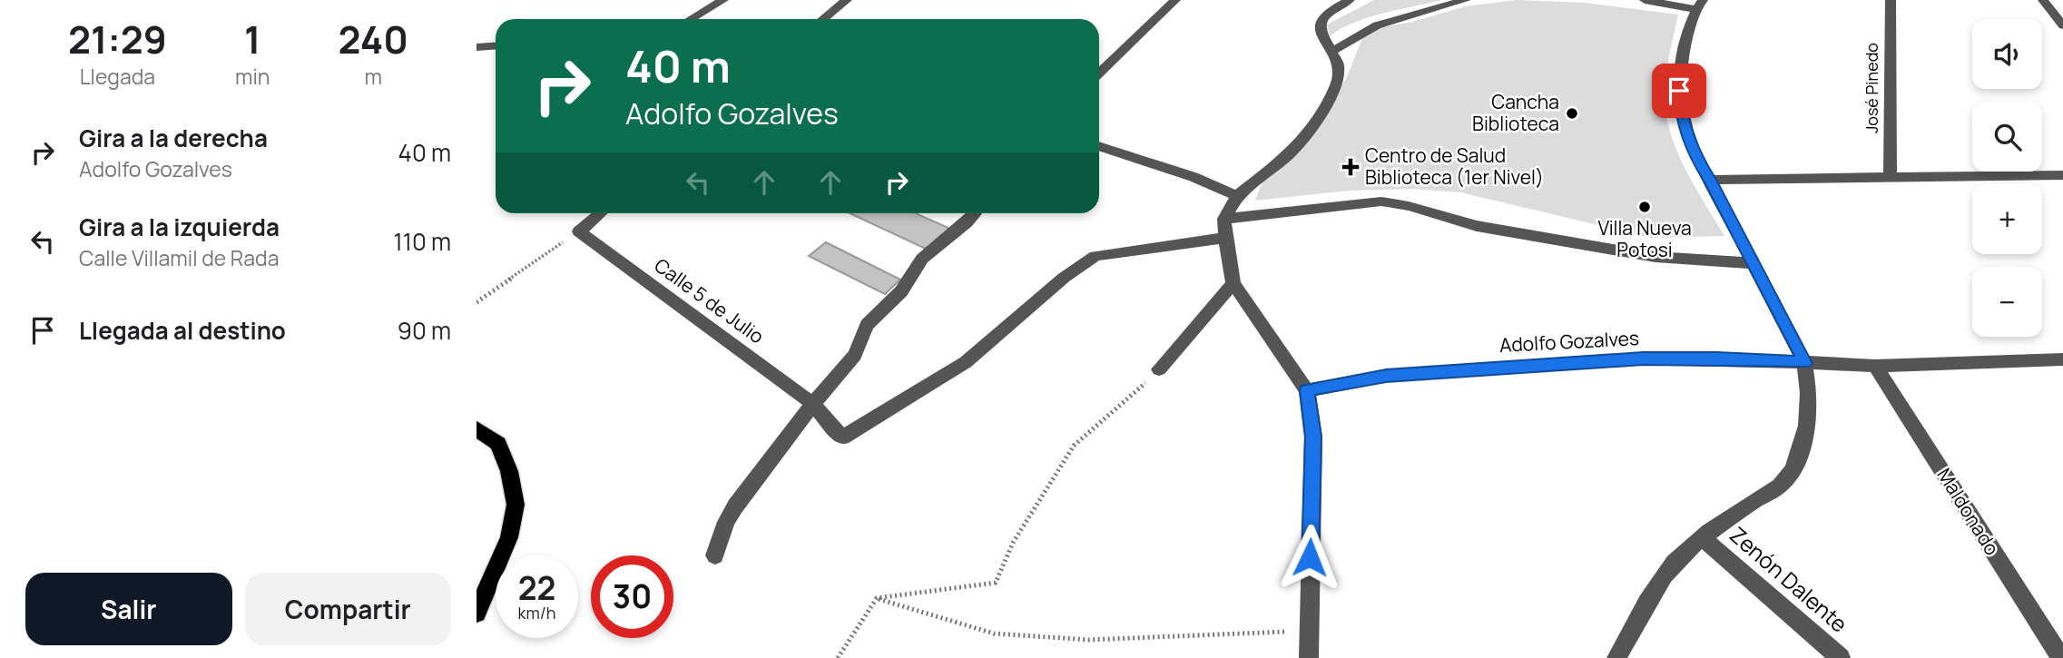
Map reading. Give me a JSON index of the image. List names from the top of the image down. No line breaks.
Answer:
{"streets":{"street":["José Pinedo","Calle 5 de Julio","Adolfo Gozalves","Maldonado","Zenón Dalente"]},"crossings":[["Adolfo Gozalves","Maldonado"]],"places":{"other":["Cancha Biblioteca","Villa Nueva Potosi"],"health":["Centro de Salud Biblioteca (1er Nivel)"]},"page":{"eta":["21:29","Llegada","1","min","240","m"],"map_buttons":["+","−"],"turn":["40 m","Adolfo Gozalves"],"list":[{"name":"Gira a la derecha","note":"Adolfo Gozalves","value":"40 m"},{"name":"Gira a la izquierda","note":"Calle Villamil de Rada","value":"110 m"},{"name":"Llegada al destino","value":"90 m"}],"speed":"22 km/h","limit":"30","buttons":["Salir","Compartir"]}}
